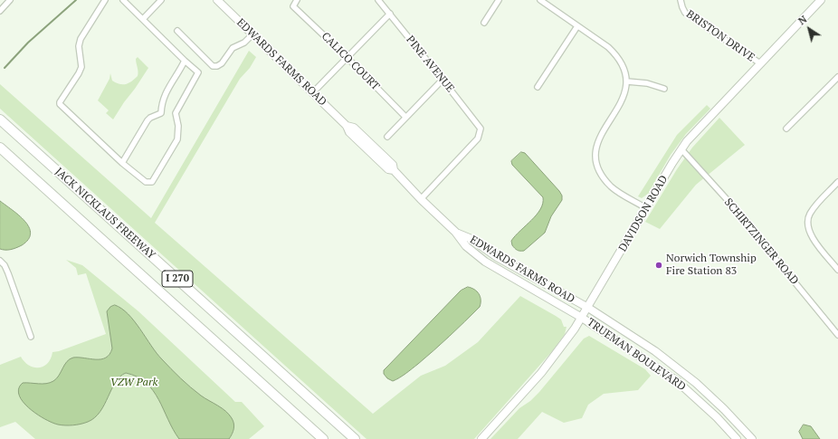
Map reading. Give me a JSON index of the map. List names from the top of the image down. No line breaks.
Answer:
{"streets":{"highway":["JACK NICKLAUS FREEWAY","I 270"],"main road":["EDWARDS FARMS ROAD","DAVIDSON ROAD","TRUEMAN BOULEVARD"],"street":["BRISTON DRIVE","CALICO COURT","PINE AVENUE","SCHIRTZINGER ROAD"]},"crossings":[["BRISTON DRIVE","DAVIDSON ROAD"],["EDWARDS FARMS ROAD","PINE AVENUE"],["EDWARDS FARMS ROAD","DAVIDSON ROAD"],["EDWARDS FARMS ROAD","TRUEMAN BOULEVARD"],["DAVIDSON ROAD","SCHIRTZINGER ROAD"],["DAVIDSON ROAD","TRUEMAN BOULEVARD"]],"parks":["VZW Park"],"places":["Norwich Township Fire Station 83"],"north":"top left"}
